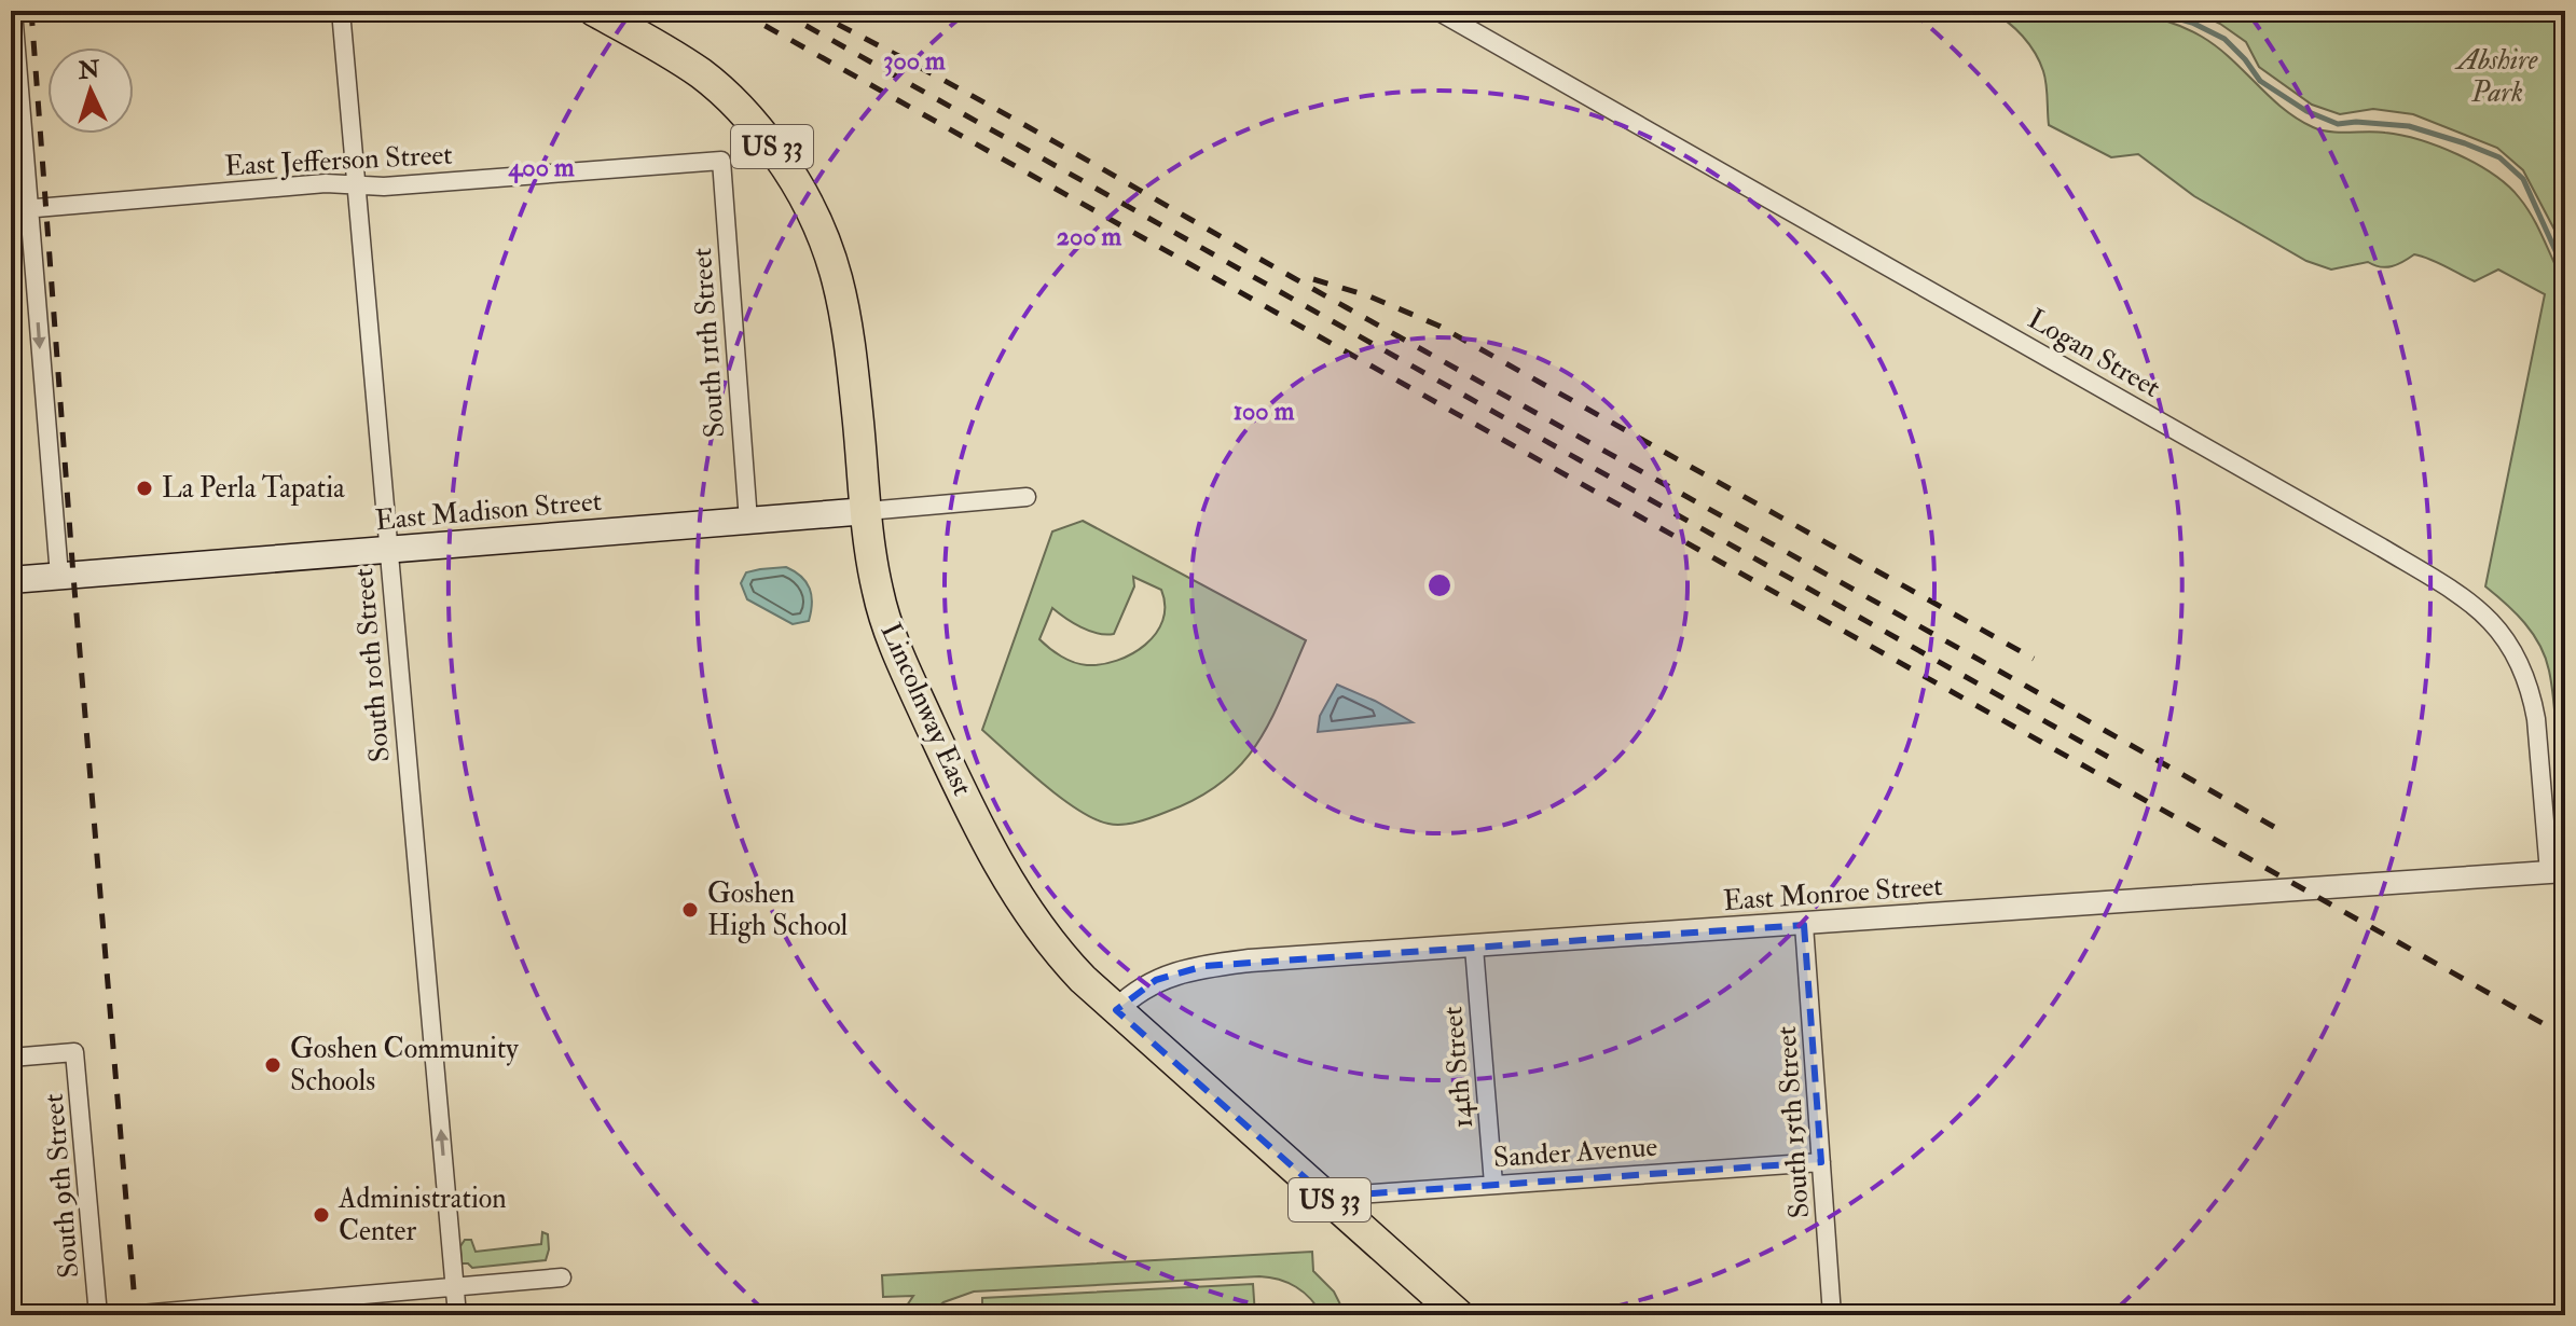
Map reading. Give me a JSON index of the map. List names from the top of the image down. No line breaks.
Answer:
{"streets":{"highway":["US 33","Lincolnway East"],"main road":["East Madison Street"],"street":["East Jefferson Street","South 11th Street","Logan Street","South 10th Street","East Monroe Street","14th Street","South 15th Street","Sander Avenue","South 9th Street"]},"crossings":[["East Jefferson Street","South 11th Street"],["East Jefferson Street","South 10th Street"],["South 11th Street","East Madison Street"],["Logan Street","East Monroe Street"],["East Madison Street","South 10th Street"],["East Madison Street","Lincolnway East"],["Lincolnway East","East Monroe Street"],["Lincolnway East","Sander Avenue"],["East Monroe Street","14th Street"],["East Monroe Street","South 15th Street"],["14th Street","Sander Avenue"],["South 15th Street","Sander Avenue"]],"one_way":["South 10th Street"],"parks":["Abshire Park"],"places":["La Perla Tapatia","Goshen High School","Goshen Community Schools","Administration Center"],"north":"top","rings":["300 m","400 m","200 m","100 m"]}
